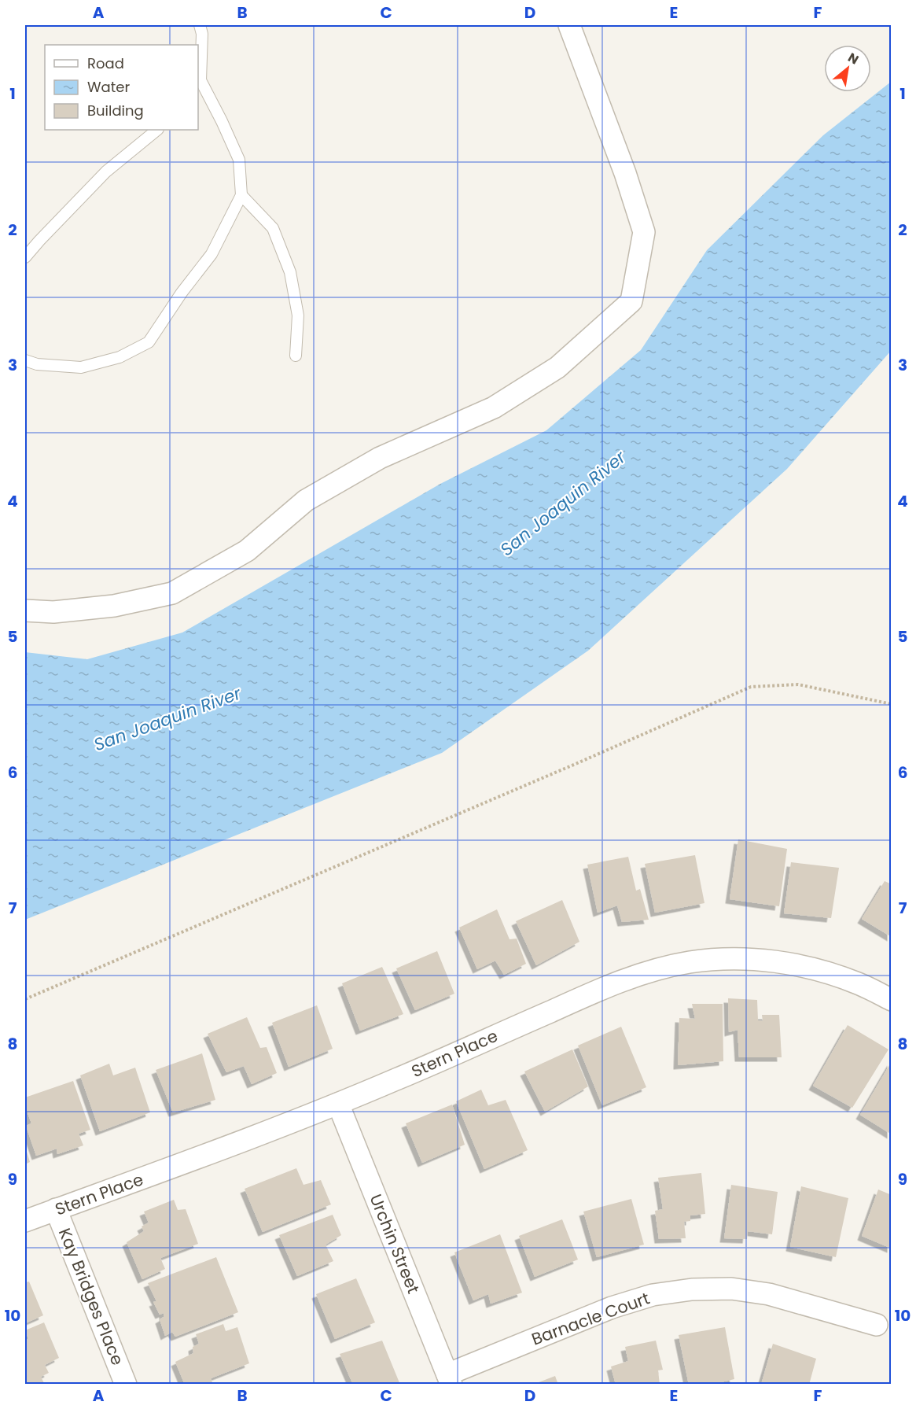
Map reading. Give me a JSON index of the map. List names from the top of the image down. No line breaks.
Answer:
{"streets":{"street":["Stern Place","Urchin Street","Kay Bridges Place","Barnacle Court"]},"crossings":[["Stern Place","Urchin Street"],["Stern Place","Kay Bridges Place"],["Urchin Street","Barnacle Court"]],"water":["San Joaquin River"],"legend":["Road","Water","Building"],"north":"top right","grid":{"columns":["A","B","C","D","E","F"],"rows":["1","2","3","4","5","6","7","8","9","10"]}}
